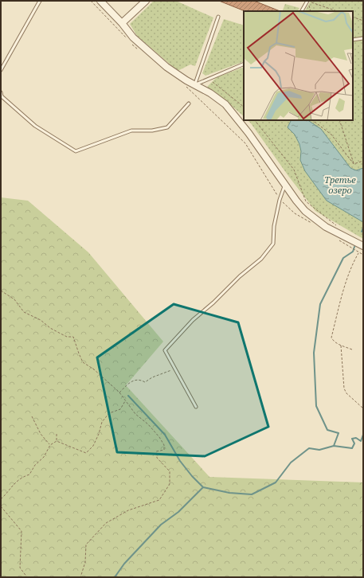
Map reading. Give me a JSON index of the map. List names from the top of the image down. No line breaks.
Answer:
{"water":["Третье озеро"]}
